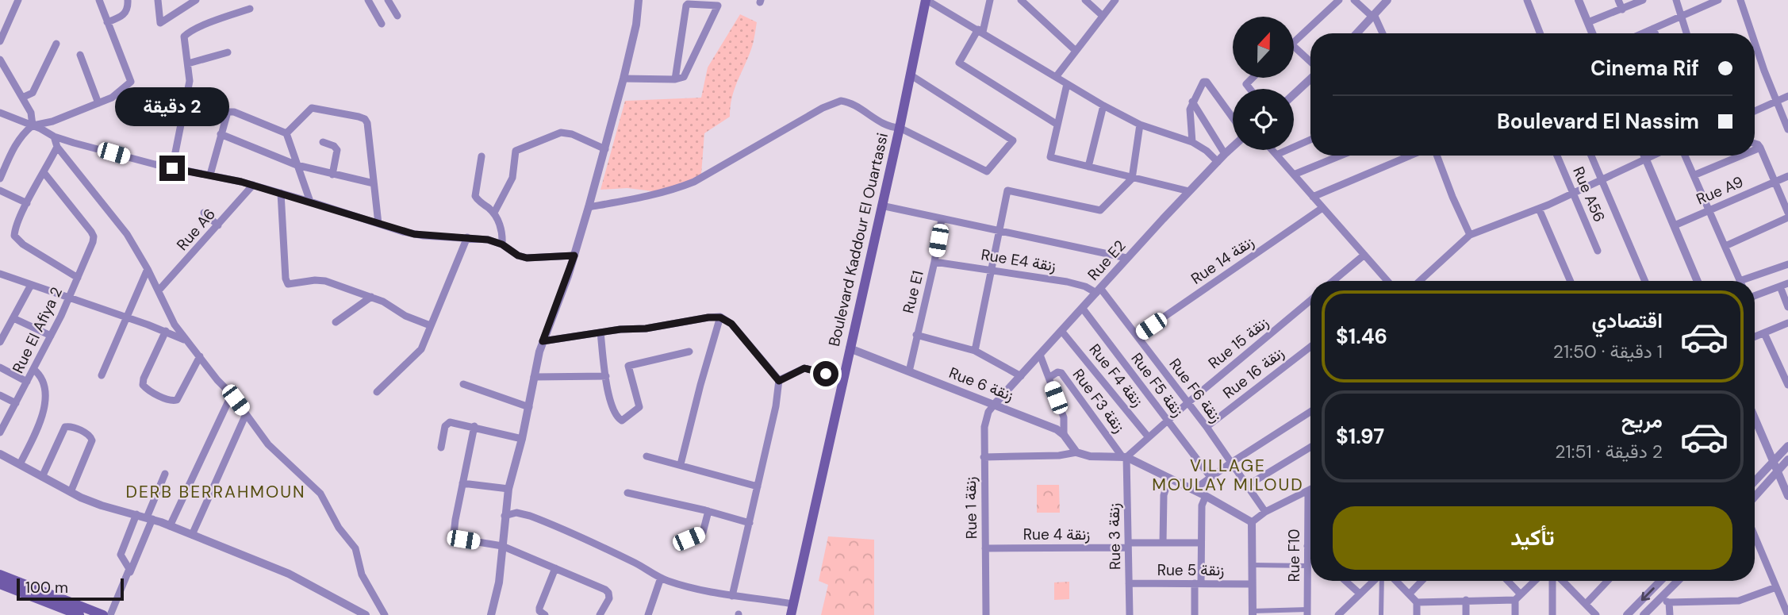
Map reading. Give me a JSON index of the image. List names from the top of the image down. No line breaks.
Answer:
{"streets":{"main road":["Boulevard Kaddour El Ouartassi"],"street":["Rue A9","Rue A56","Rue A6","Rue E4 زنقة","Rue E2","Rue 14 زنقة","Rue E1","Rue El Afiya 2","Rue 15 زنقة","Rue 16 زنقة","Rue F4 زنقة","Rue 6 زنقة","Rue F5 زنقة","Rue F6 زنقة","Rue F3 زنقة","Rue 1 زنقة","Rue 4 زنقة","Rue 3 زنقة","Rue F10","Rue 5 زنقة"]},"crossings":[["Boulevard Kaddour El Ouartassi","Rue 6 زنقة"],["Rue E4 زنقة","Rue E2"],["Rue E4 زنقة","Rue E1"],["Rue E4 زنقة","Rue F6 زنقة"],["Rue E2","Rue F4 زنقة"],["Rue E2","Rue 6 زنقة"],["Rue E2","Rue F5 زنقة"],["Rue E2","Rue F6 زنقة"],["Rue E2","Rue 1 زنقة"],["Rue 14 زنقة","Rue F6 زنقة"],["Rue E1","Rue 6 زنقة"],["Rue 15 زنقة","Rue F4 زنقة"],["Rue 15 زنقة","Rue F5 زنقة"],["Rue 15 زنقة","Rue F6 زنقة"],["Rue 15 زنقة","Rue F3 زنقة"],["Rue 15 زنقة","Rue 3 زنقة"],["Rue 16 زنقة","Rue F6 زنقة"],["Rue 6 زنقة","Rue 1 زنقة"],["Rue F3 زنقة","Rue 3 زنقة"],["Rue 1 زنقة","Rue 4 زنقة"],["Rue 4 زنقة","Rue 3 زنقة"],["Rue 3 زنقة","Rue 5 زنقة"]],"districts":["VILLAGE MOULAY MILOUD","DERB BERRAHMOUN"],"scale_bar":"100 m","north":"top","page":{"banner":["Cinema Rif","Boulevard El Nassim"],"bubble":"2 دقيقة","list":[{"name":"اقتصادي","note":"1 دقيقة · 21:50","value":"$1.46"},{"name":"مريح","note":"2 دقيقة · 21:51","value":"$1.97"}],"buttons":"تأكيد","scale":"100 m"}}
